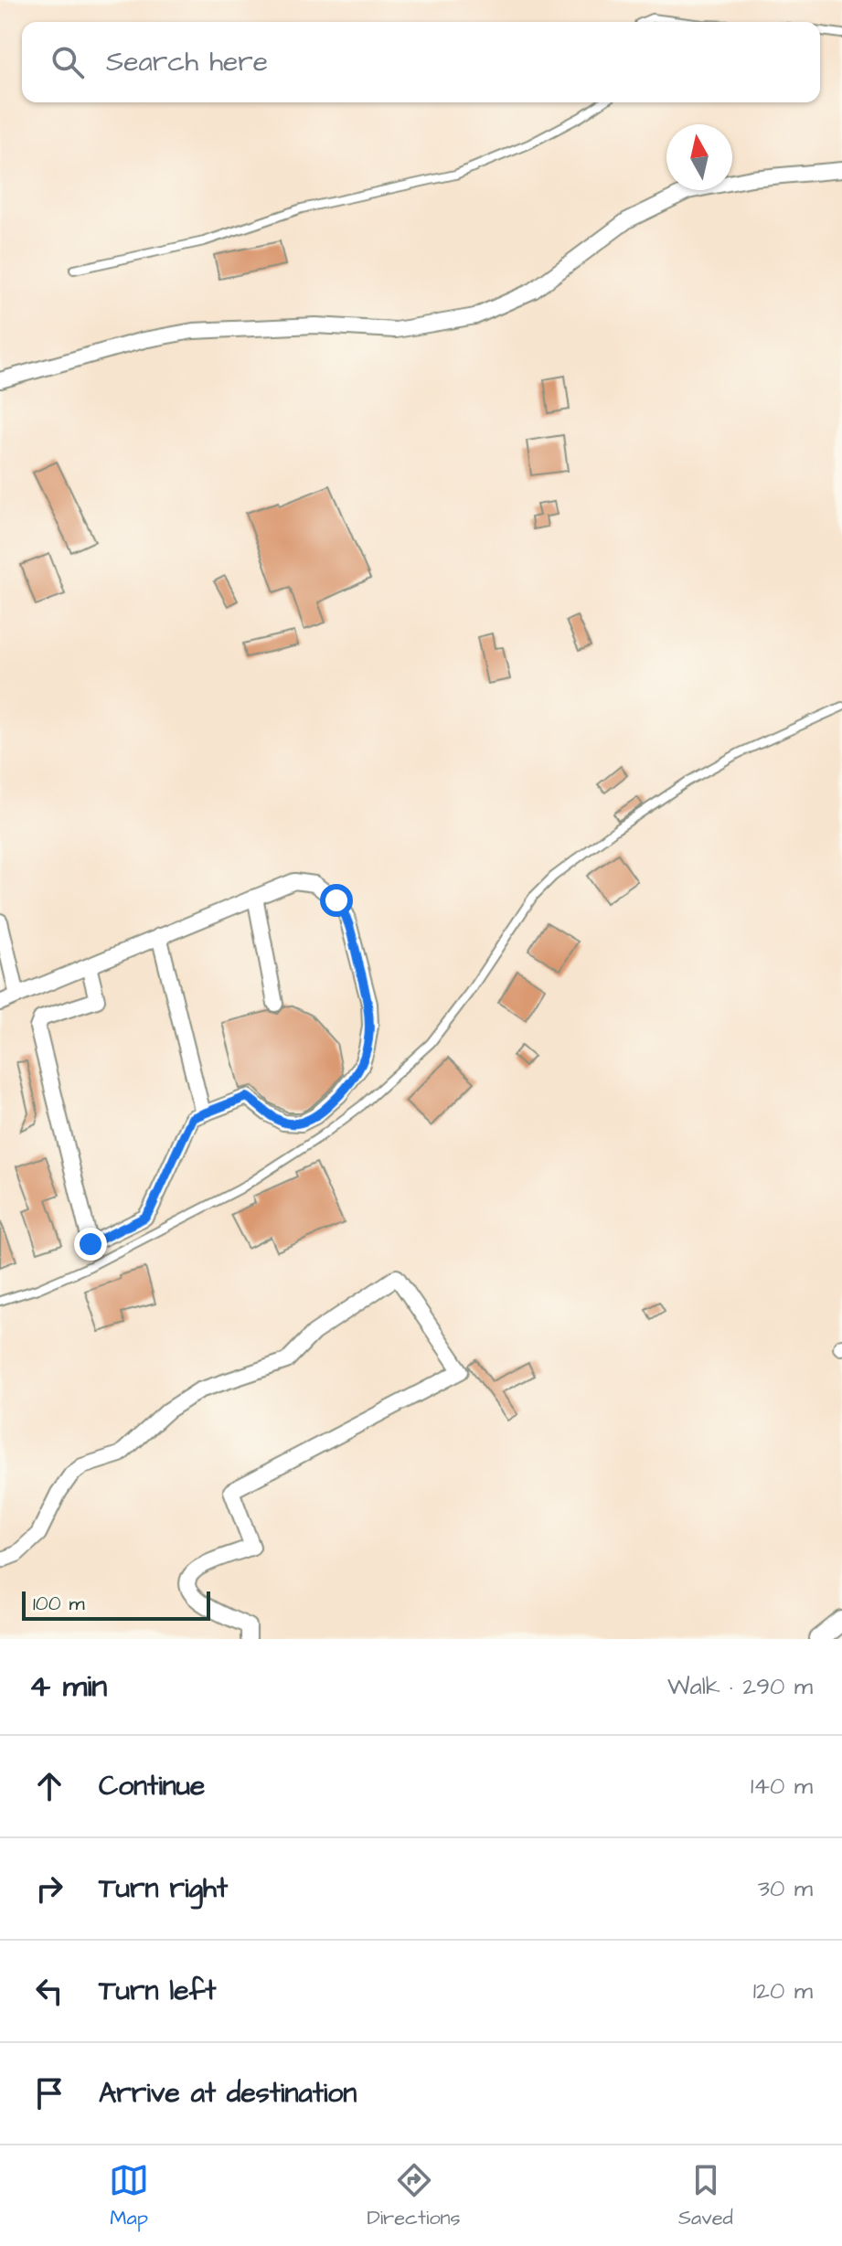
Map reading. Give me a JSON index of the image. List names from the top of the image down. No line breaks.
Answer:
{"scale_bar":"100 m","north":"top","page":{"search":"Search here","scale":"100 m","heading":["4 min","Walk · 290 m"],"list":[["Continue","140 m"],["Turn right","30 m"],["Turn left","120 m"],"Arrive at destination"],"nav":["Map","Directions","Saved"]}}
